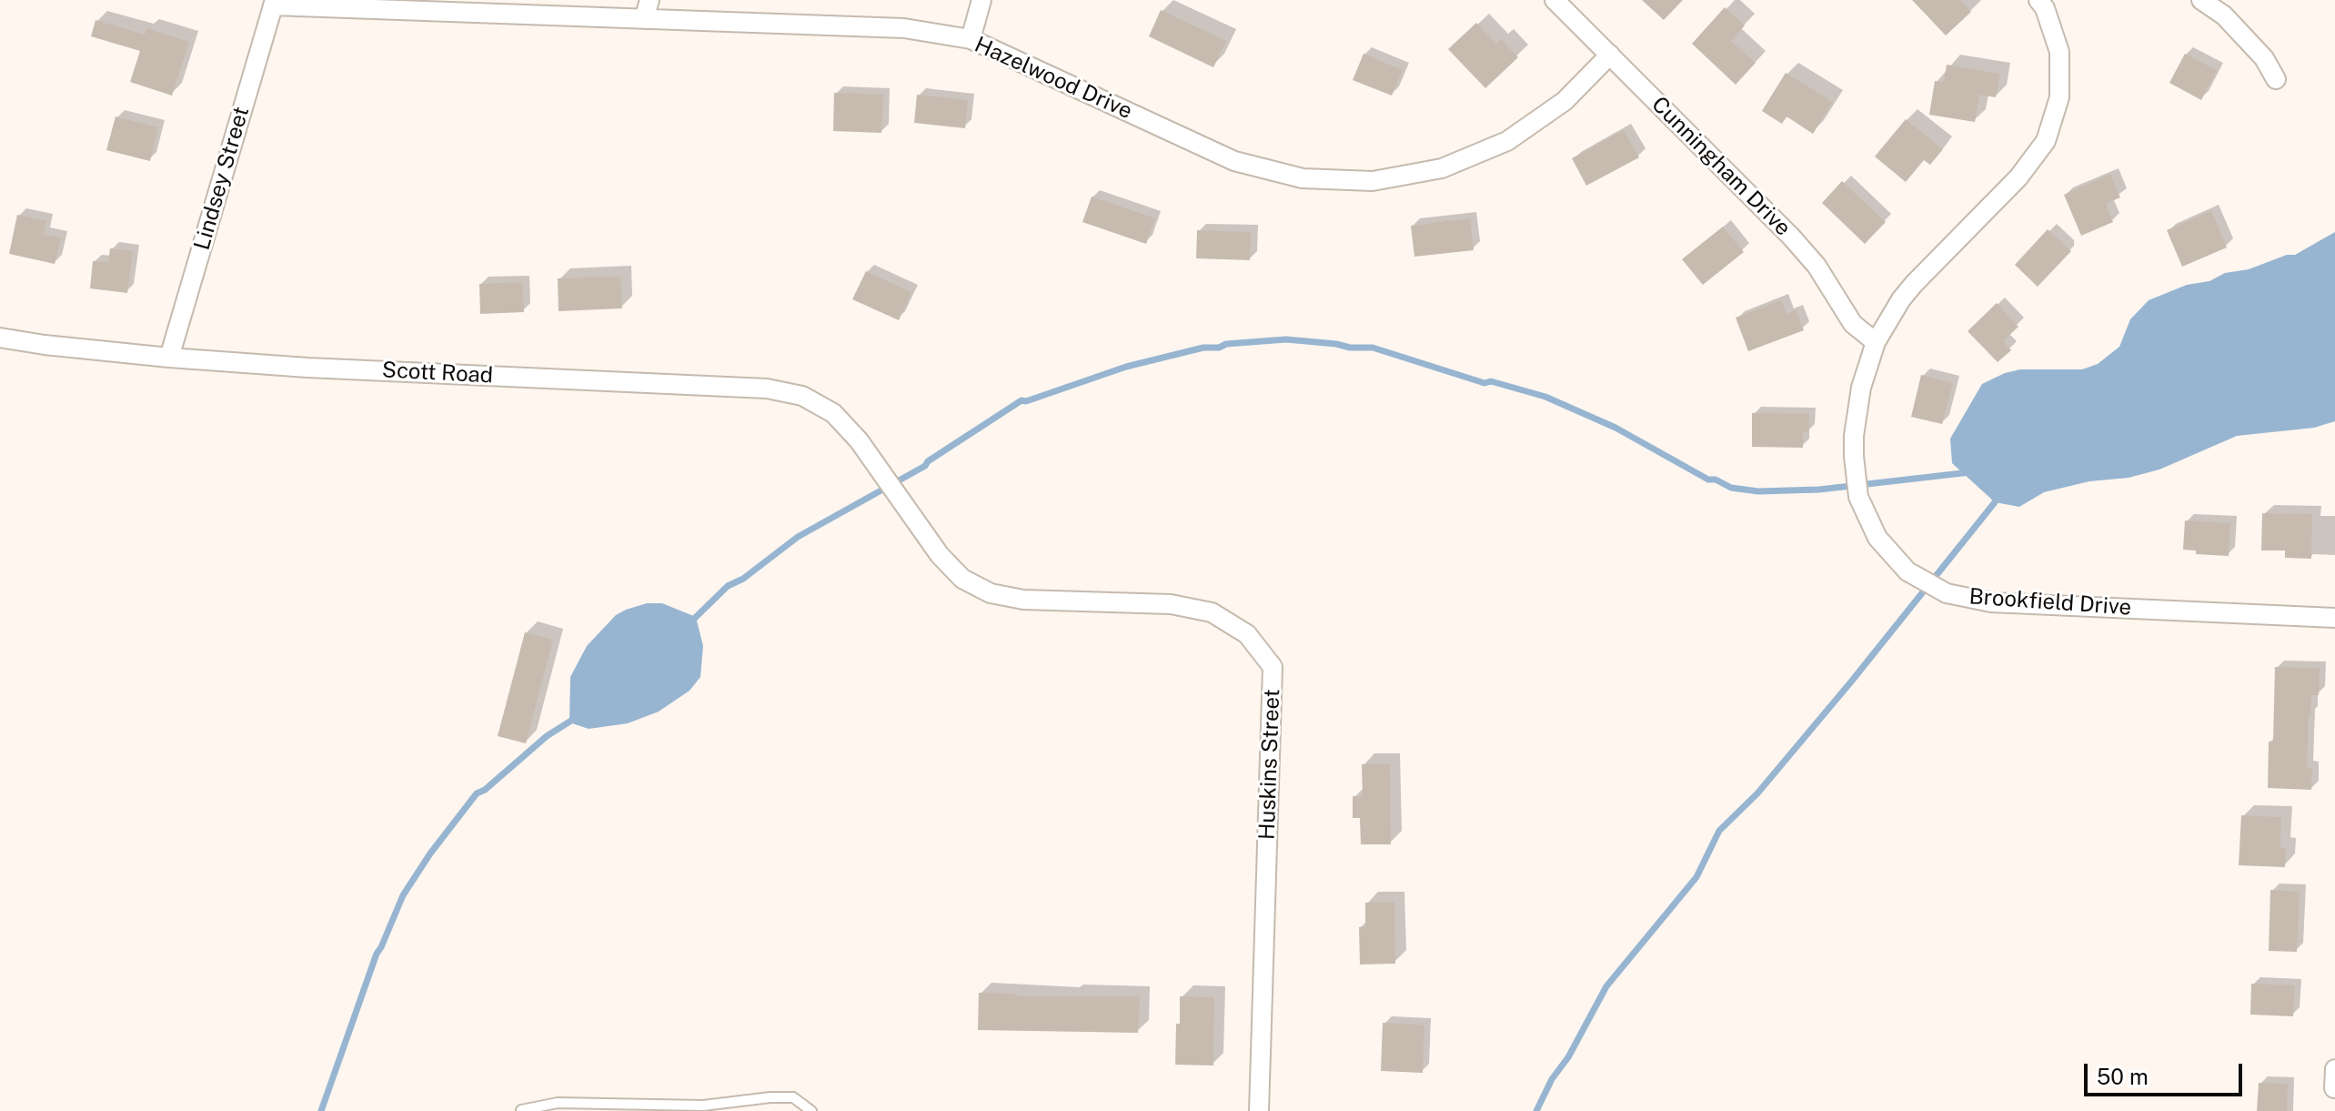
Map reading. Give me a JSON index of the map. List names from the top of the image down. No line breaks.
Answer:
{"streets":{"street":["Hazelwood Drive","Cunningham Drive","Lindsey Street","Scott Road","Brookfield Drive","Huskins Street"]},"crossings":[["Hazelwood Drive","Cunningham Drive"],["Hazelwood Drive","Lindsey Street"],["Cunningham Drive","Brookfield Drive"],["Lindsey Street","Scott Road"],["Scott Road","Huskins Street"]],"scale_bar":"50 m"}
